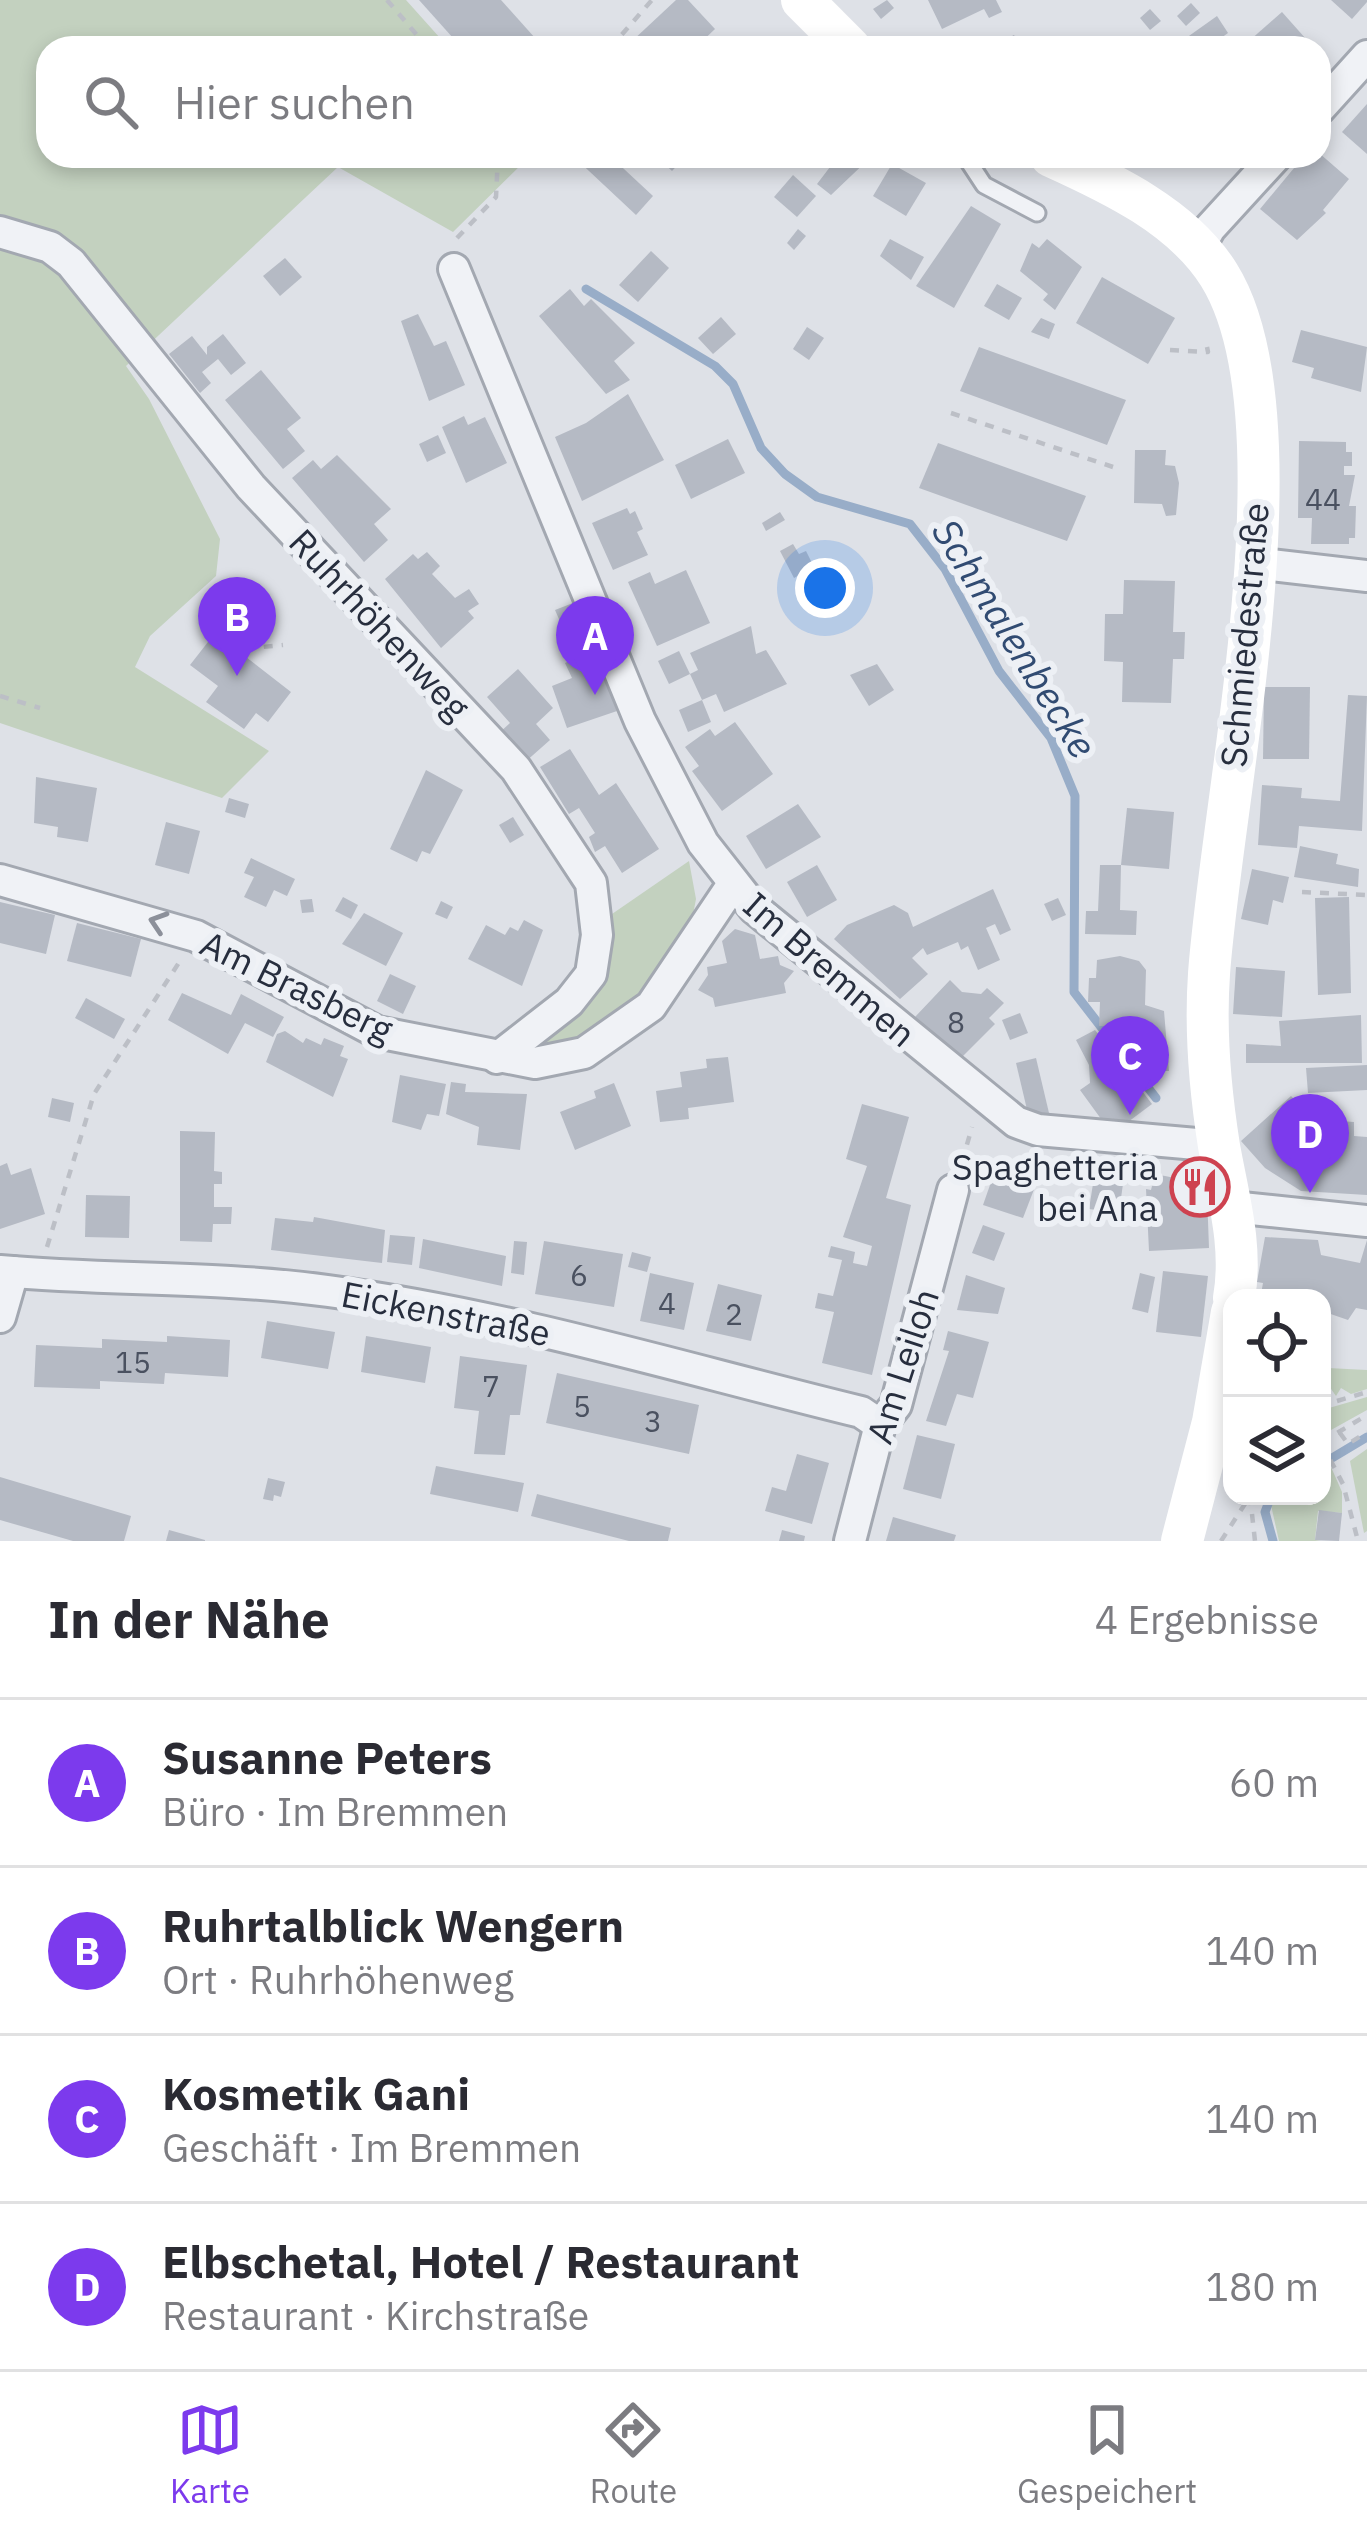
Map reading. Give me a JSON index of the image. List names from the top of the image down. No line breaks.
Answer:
{"streets":{"main road":["Schmiedestraße"],"street":["Ruhrhöhenweg","Im Bremmen","Am Brasberg","Eickenstraße","Am Leiloh"]},"crossings":[["Ruhrhöhenweg","Am Brasberg"],["Schmiedestraße","Im Bremmen"],["Im Bremmen","Am Brasberg"],["Eickenstraße","Am Leiloh"]],"water":["Schmalenbecke"],"places":{"restaurant":["Spaghetteria bei Ana"]},"house_numbers":["44","8","6","4","2","15","7","5","3"],"page":{"search":"Hier suchen","pins":["B","A","C","D"],"heading":["In der Nähe","4 Ergebnisse"],"list":[{"mark":"A","name":"Susanne Peters","note":"Büro · Im Bremmen","value":"60 m"},{"mark":"B","name":"Ruhrtalblick Wengern","note":"Ort · Ruhrhöhenweg","value":"140 m"},{"mark":"C","name":"Kosmetik Gani","note":"Geschäft · Im Bremmen","value":"140 m"},{"mark":"D","name":"Elbschetal, Hotel / Restaurant","note":"Restaurant · Kirchstraße","value":"180 m"}],"nav":["Karte","Route","Gespeichert"]}}
